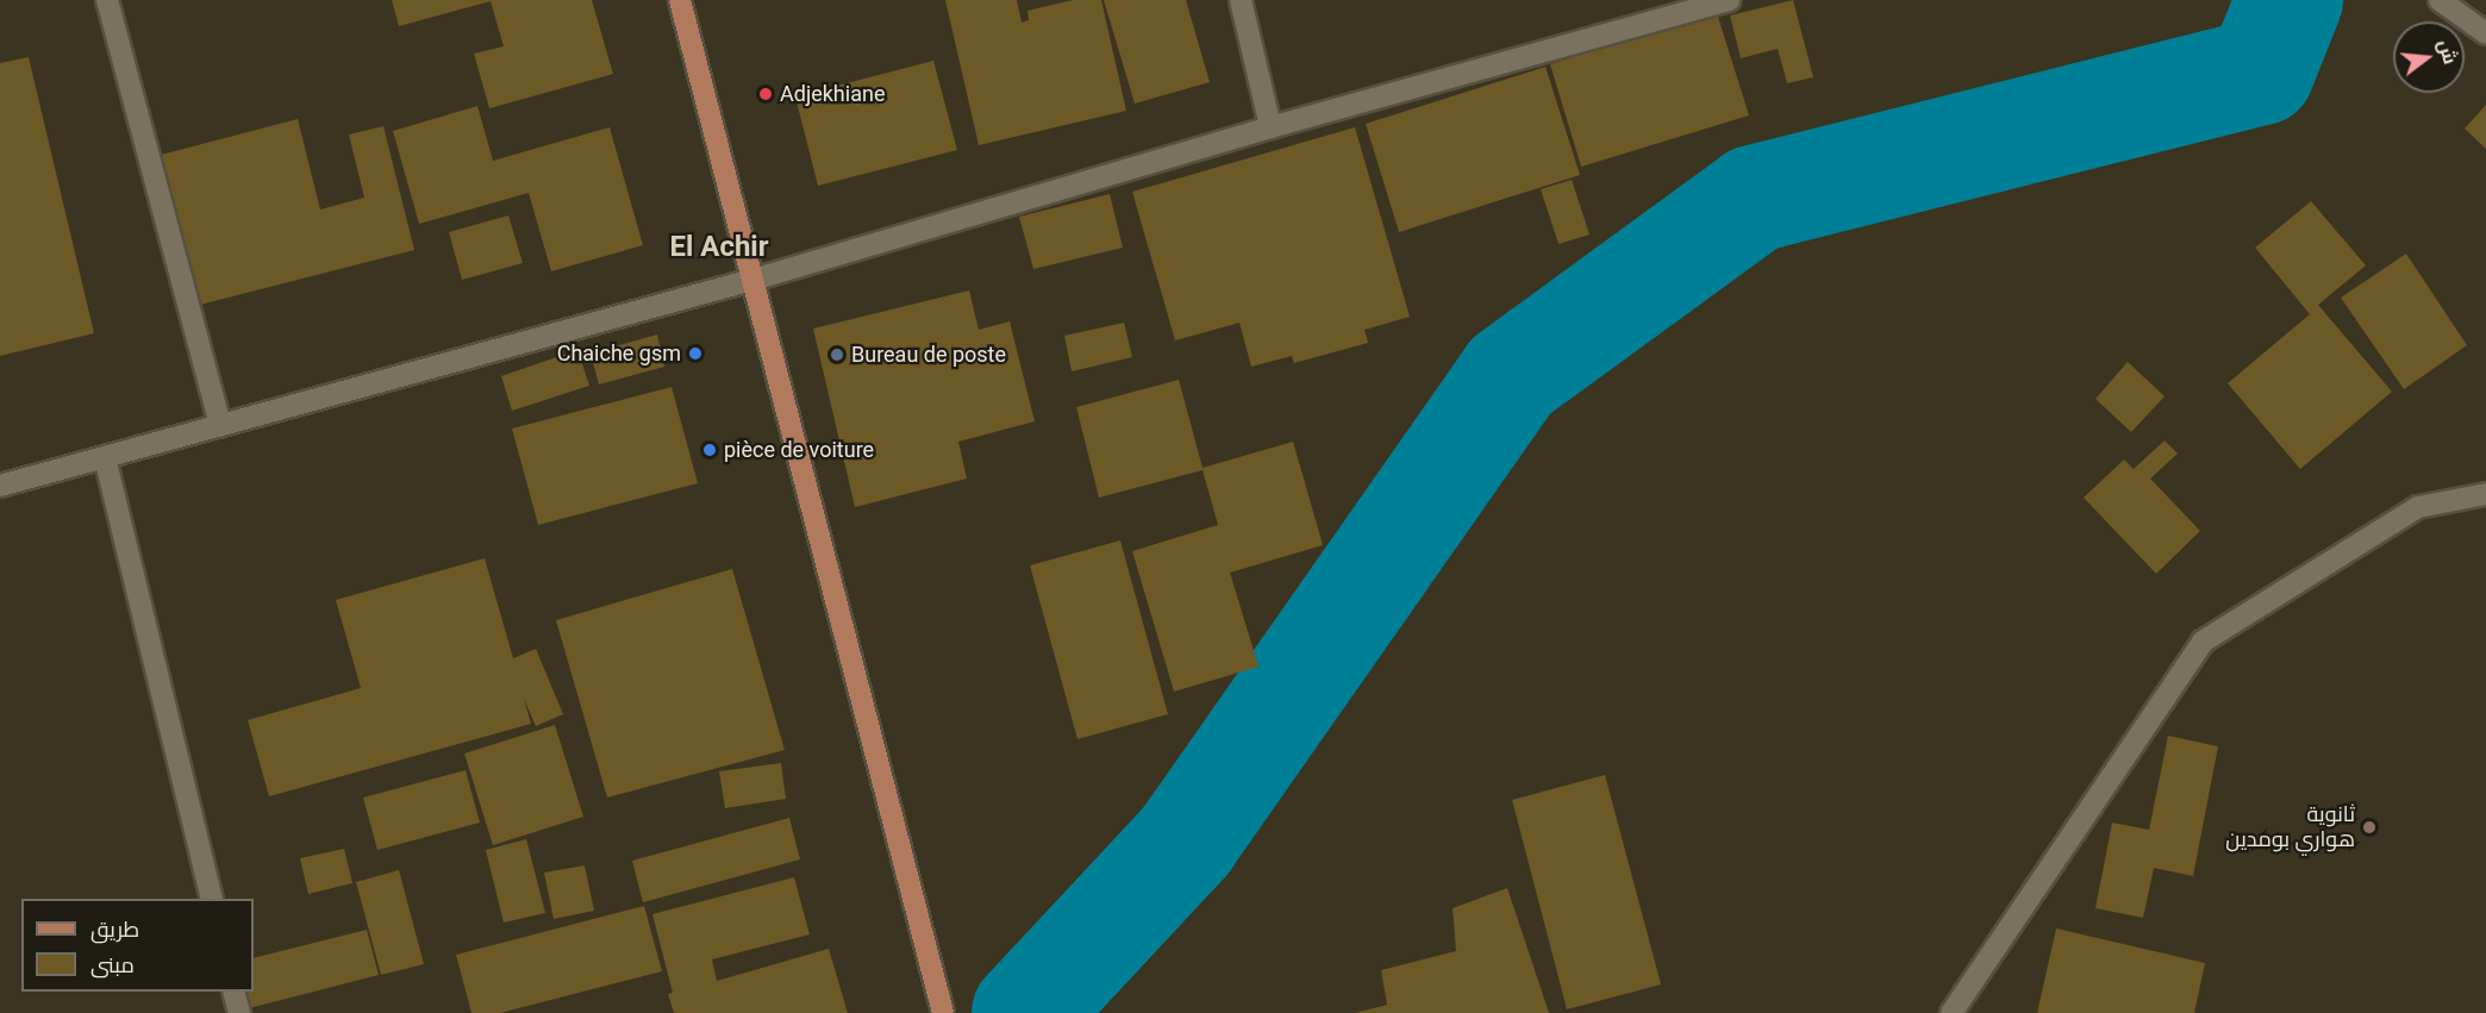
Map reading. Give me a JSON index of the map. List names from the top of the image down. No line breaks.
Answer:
{"districts":["El Achir"],"places":["Adjekhiane","Chaiche gsm","Bureau de poste","pièce de voiture","ثانوية هواري بومدين"],"legend":["طريق","مبنى"],"north":"right"}
